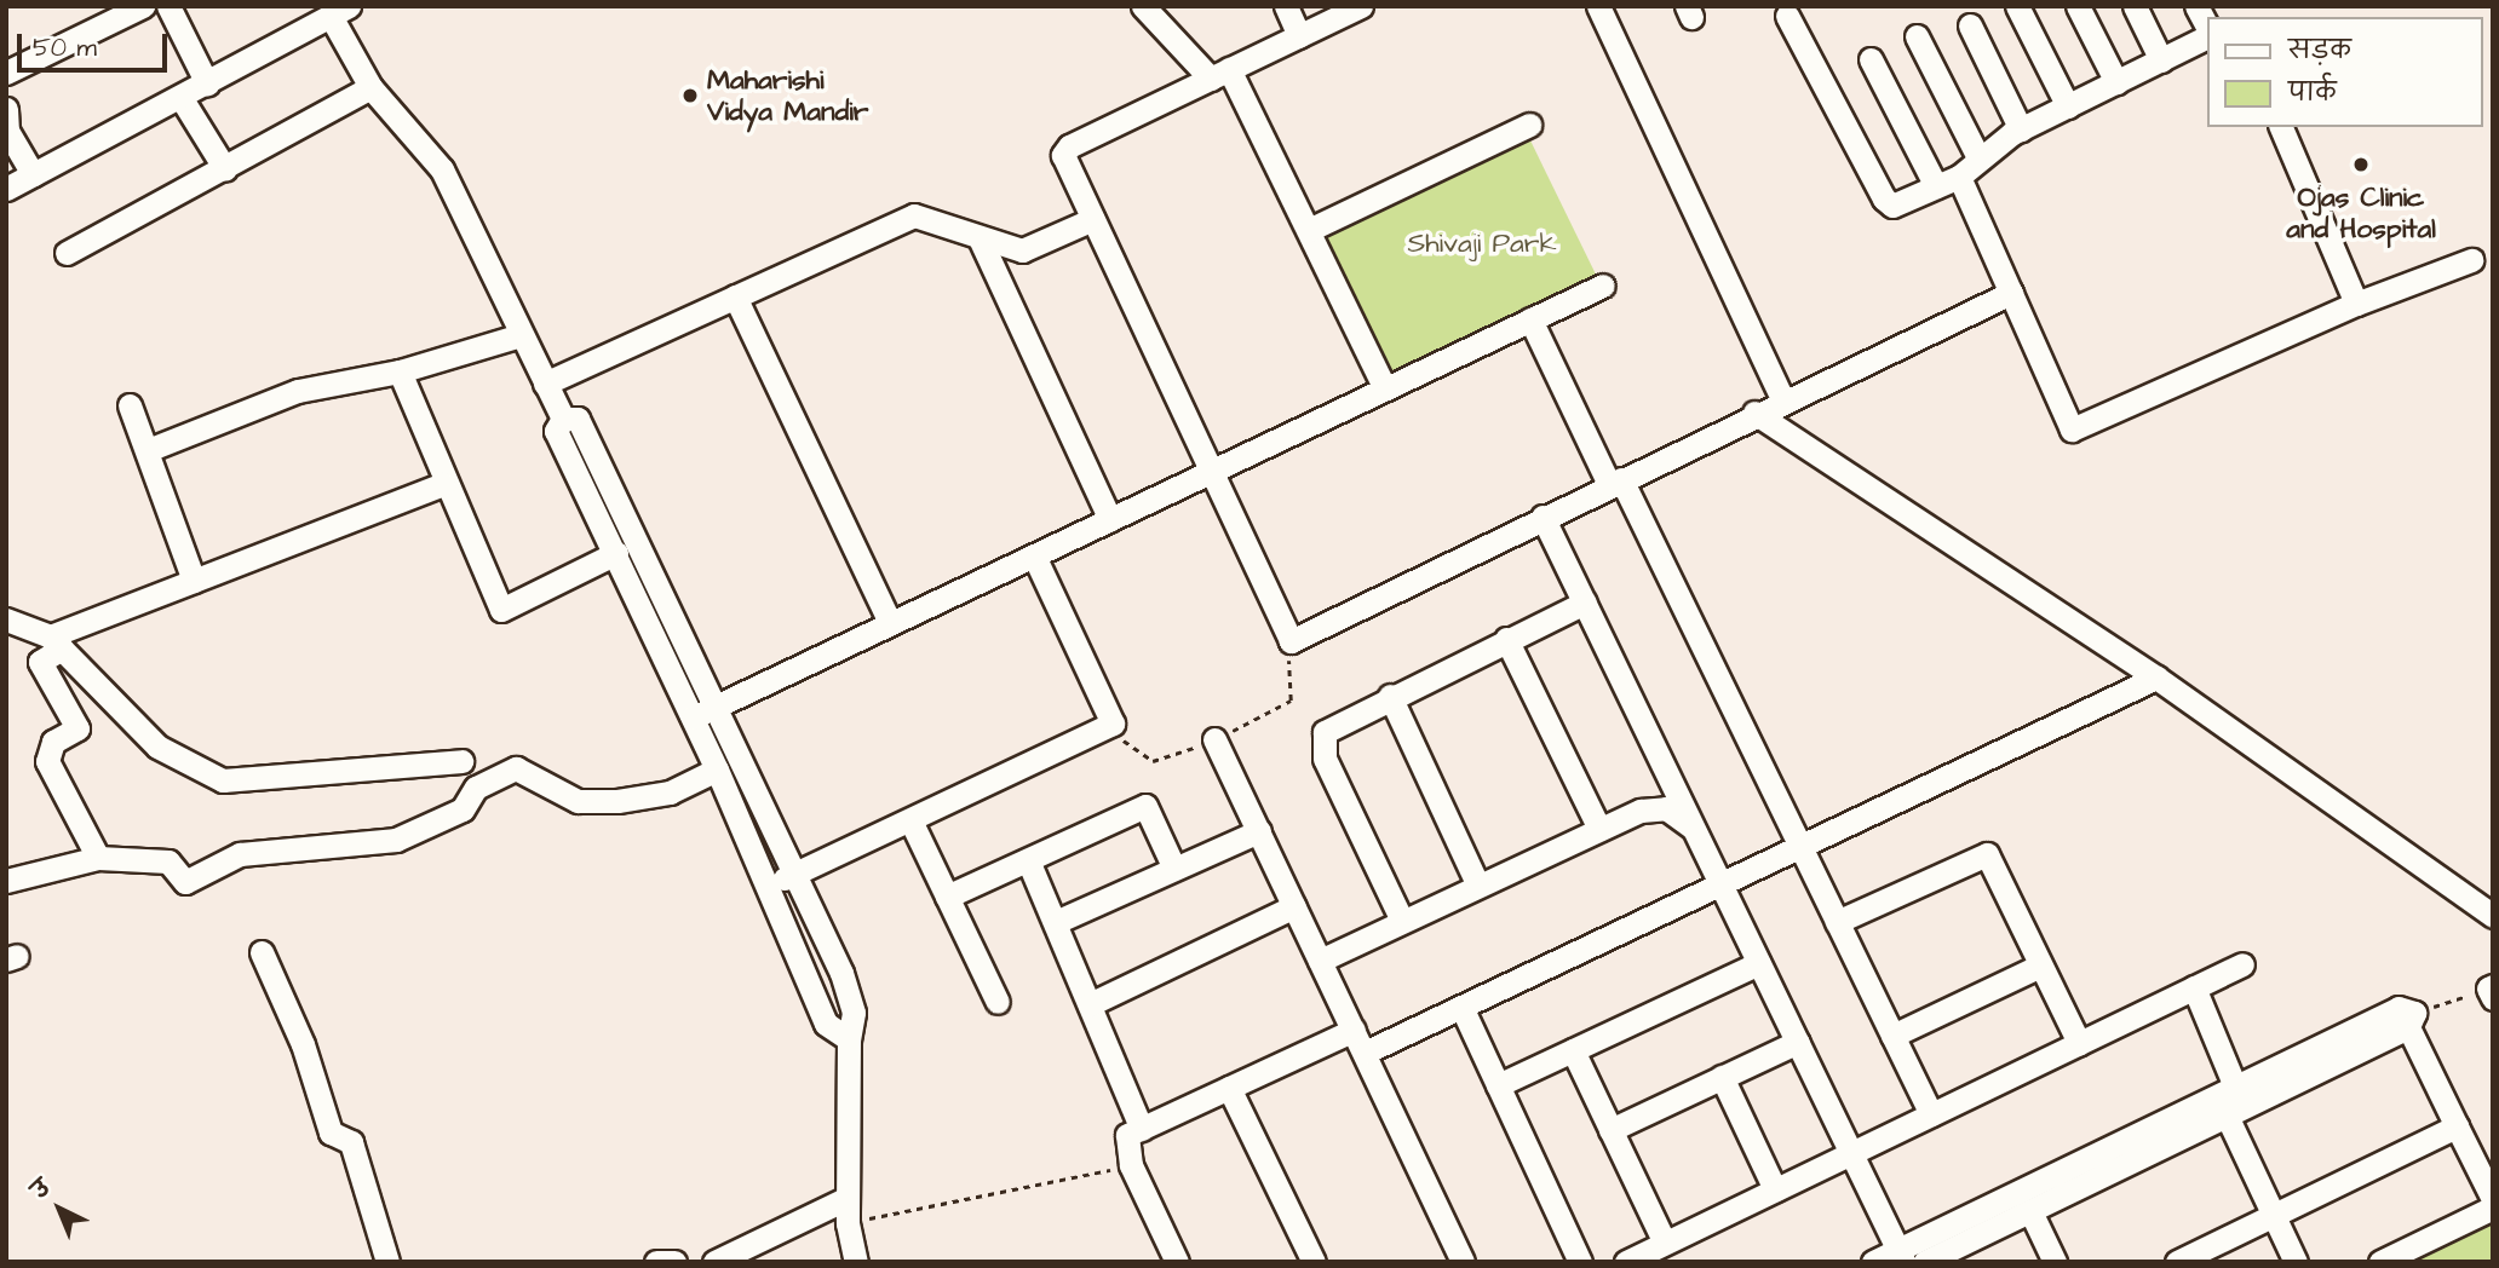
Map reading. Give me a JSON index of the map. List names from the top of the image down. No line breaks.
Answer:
{"parks":["Shivaji Park"],"places":["Maharishi Vidya Mandir","Ojas Clinic and Hospital"],"legend":["सड़क","पार्क"],"scale_bar":"50 m","north":"top left"}
